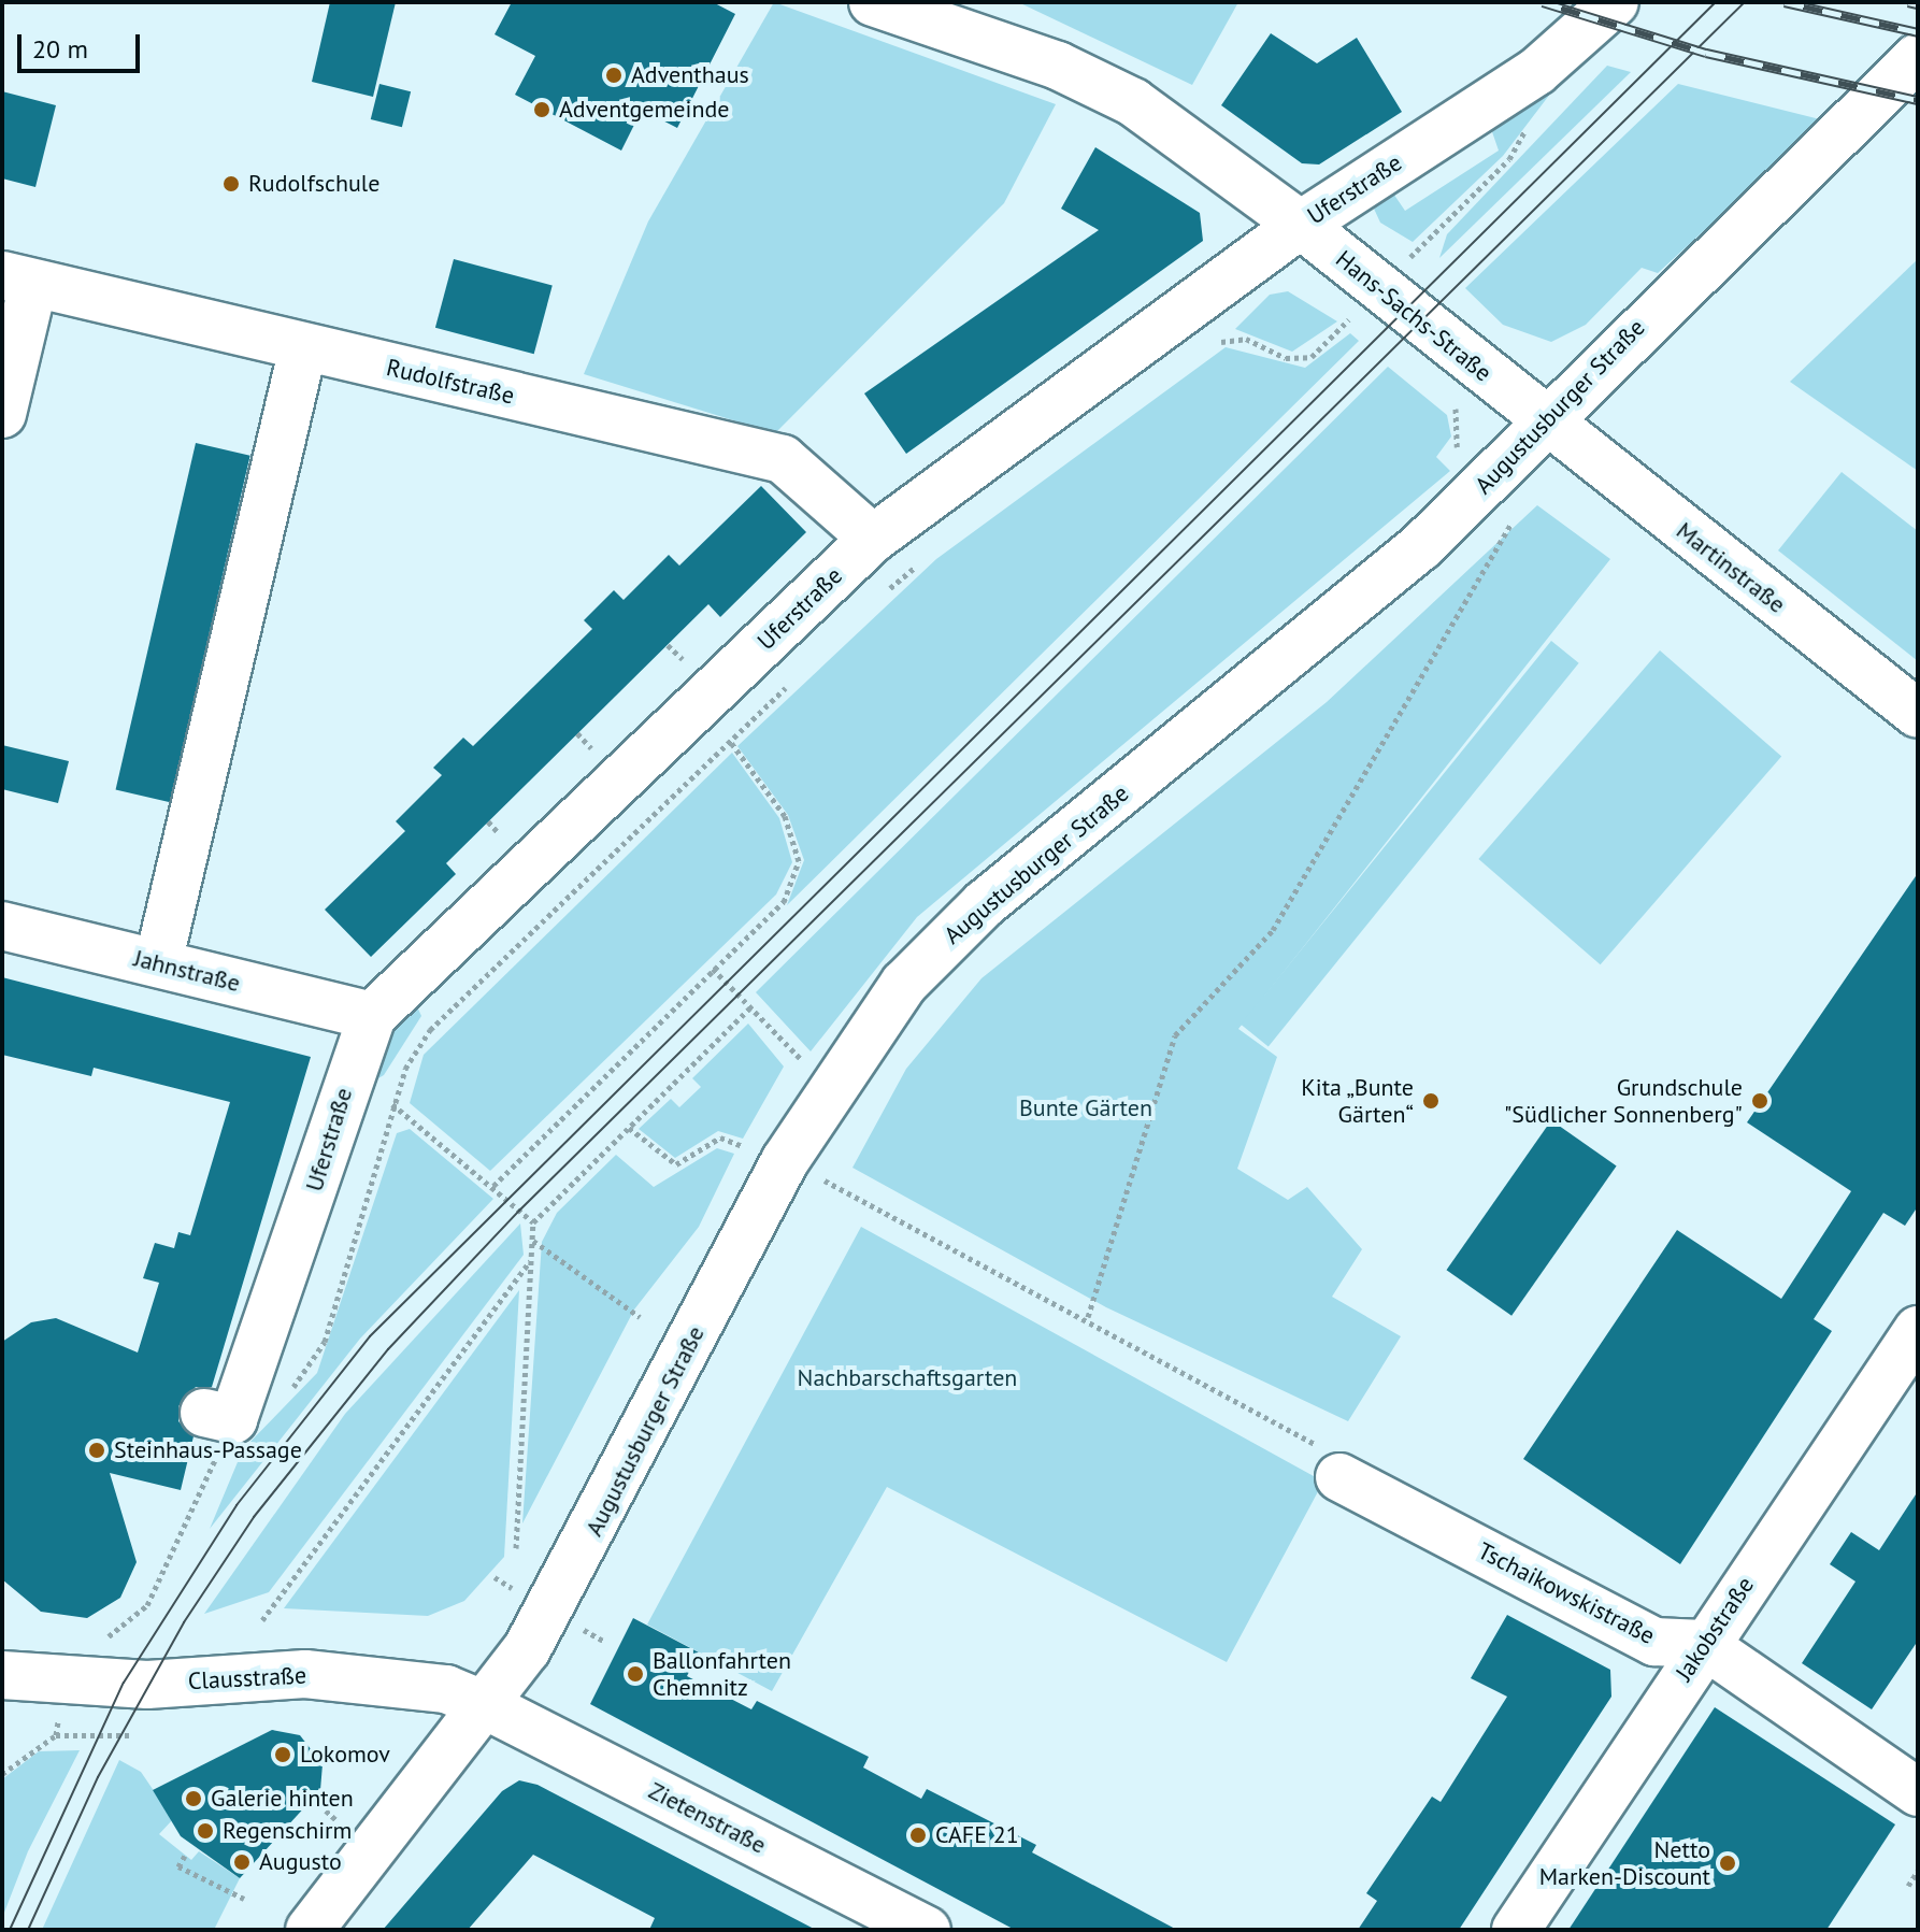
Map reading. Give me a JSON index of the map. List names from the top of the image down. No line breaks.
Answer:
{"streets":{"street":["Uferstraße","Hans-Sachs-Straße","Rudolfstraße","Augustusburger Straße","Martinstraße","Jahnstraße","Tschaikowskistraße","Jakobstraße","Clausstraße","Zietenstraße"]},"crossings":[["Uferstraße","Hans-Sachs-Straße"],["Uferstraße","Rudolfstraße"],["Uferstraße","Jahnstraße"],["Hans-Sachs-Straße","Augustusburger Straße"],["Hans-Sachs-Straße","Martinstraße"],["Augustusburger Straße","Martinstraße"],["Augustusburger Straße","Clausstraße"],["Augustusburger Straße","Zietenstraße"],["Tschaikowskistraße","Jakobstraße"],["Clausstraße","Zietenstraße"]],"parks":["Bunte Gärten","Nachbarschaftsgarten"],"places":["Adventhaus","Adventgemeinde","Rudolfschule","Kita „Bunte Gärten“","Grundschule \"Südlicher Sonnenberg\"","Steinhaus-Passage","Ballonfahrten Chemnitz","Lokomov","Galerie hinten","Regenschirm","CAFE 21","Augusto","Netto Marken-Discount"],"scale_bar":"20 m"}
